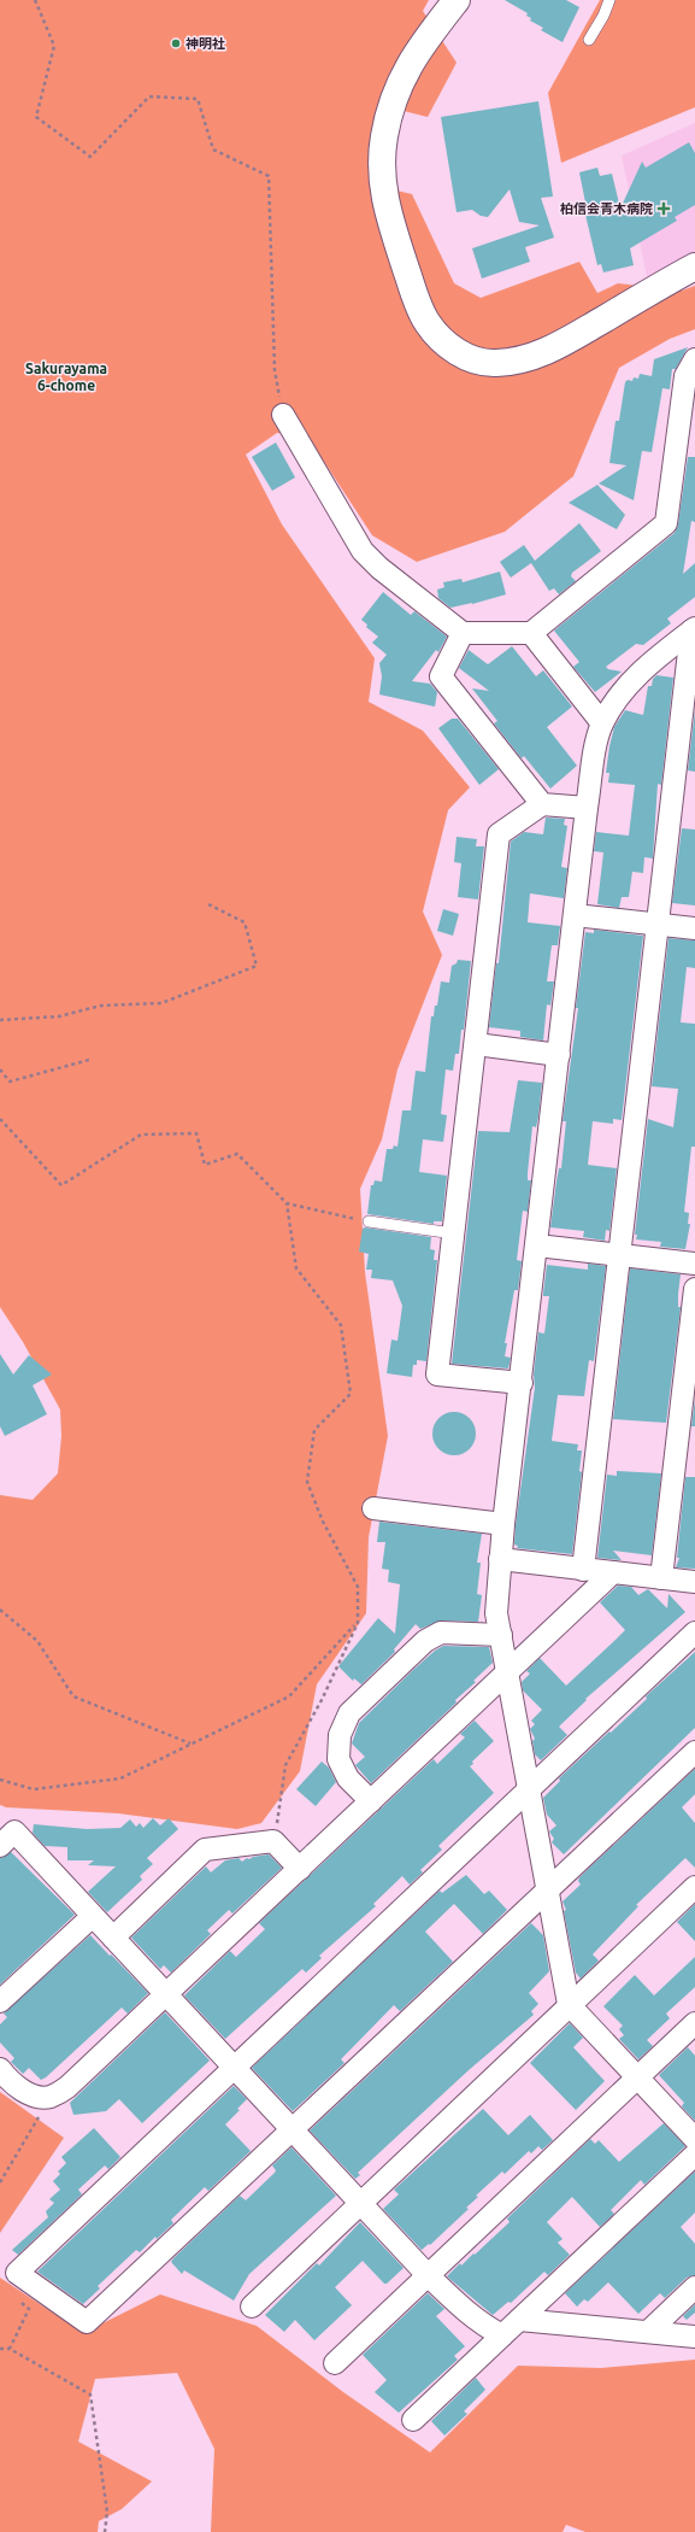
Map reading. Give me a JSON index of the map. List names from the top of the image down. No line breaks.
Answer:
{"districts":["Sakurayama 6-chome"],"places":{"other":["神明社"],"health":["柏信会青木病院"]}}
